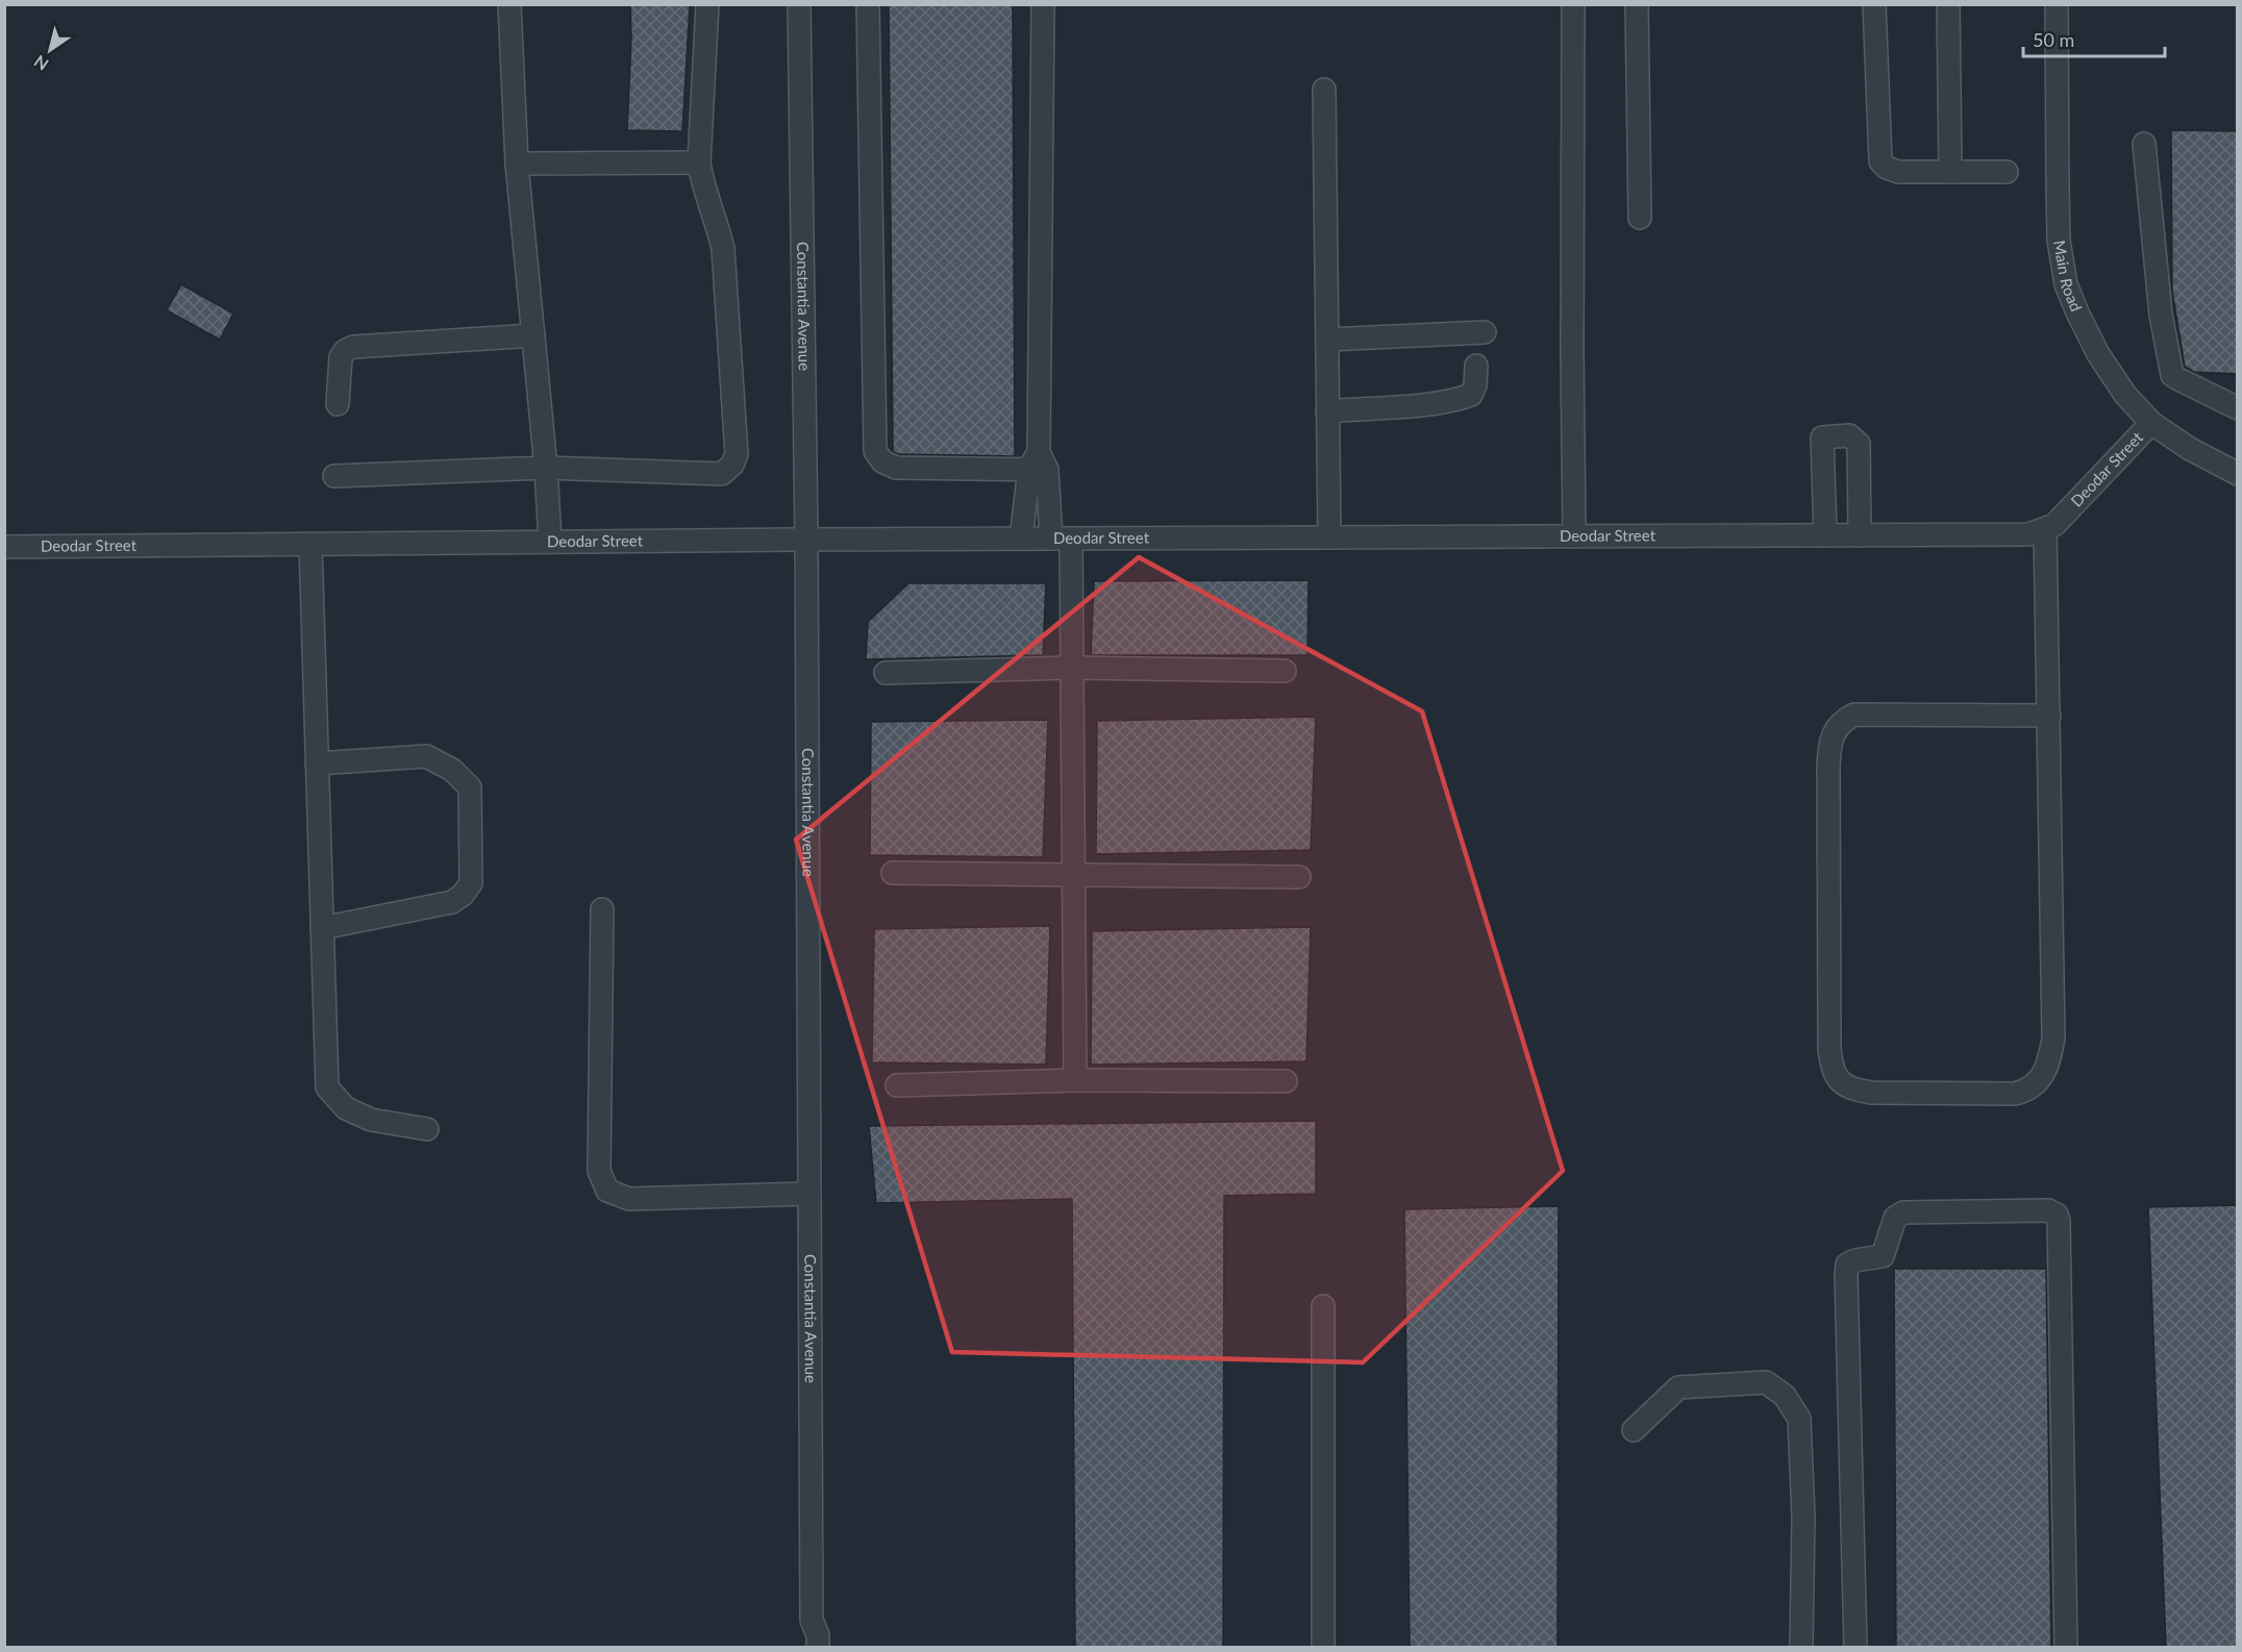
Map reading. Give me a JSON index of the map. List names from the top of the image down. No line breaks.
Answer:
{"streets":{"street":["Main Road","Constantia Avenue","Deodar Street"]},"crossings":[["Main Road","Deodar Street"],["Constantia Avenue","Deodar Street"]],"scale_bar":"50 m","north":"bottom left"}
